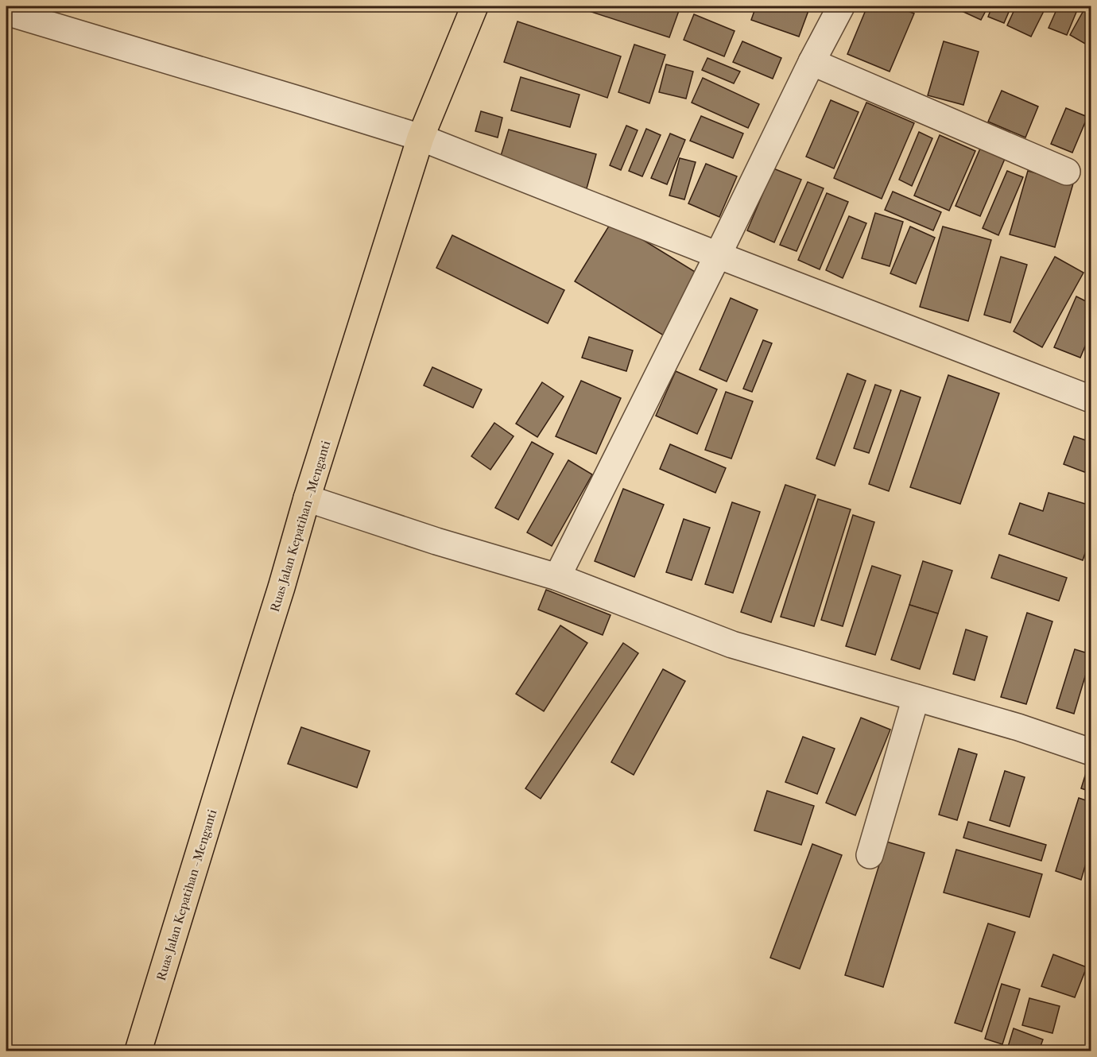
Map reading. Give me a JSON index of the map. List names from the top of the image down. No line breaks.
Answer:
{"streets":{"main road":["Ruas Jalan Kepatihan - Menganti"]}}
